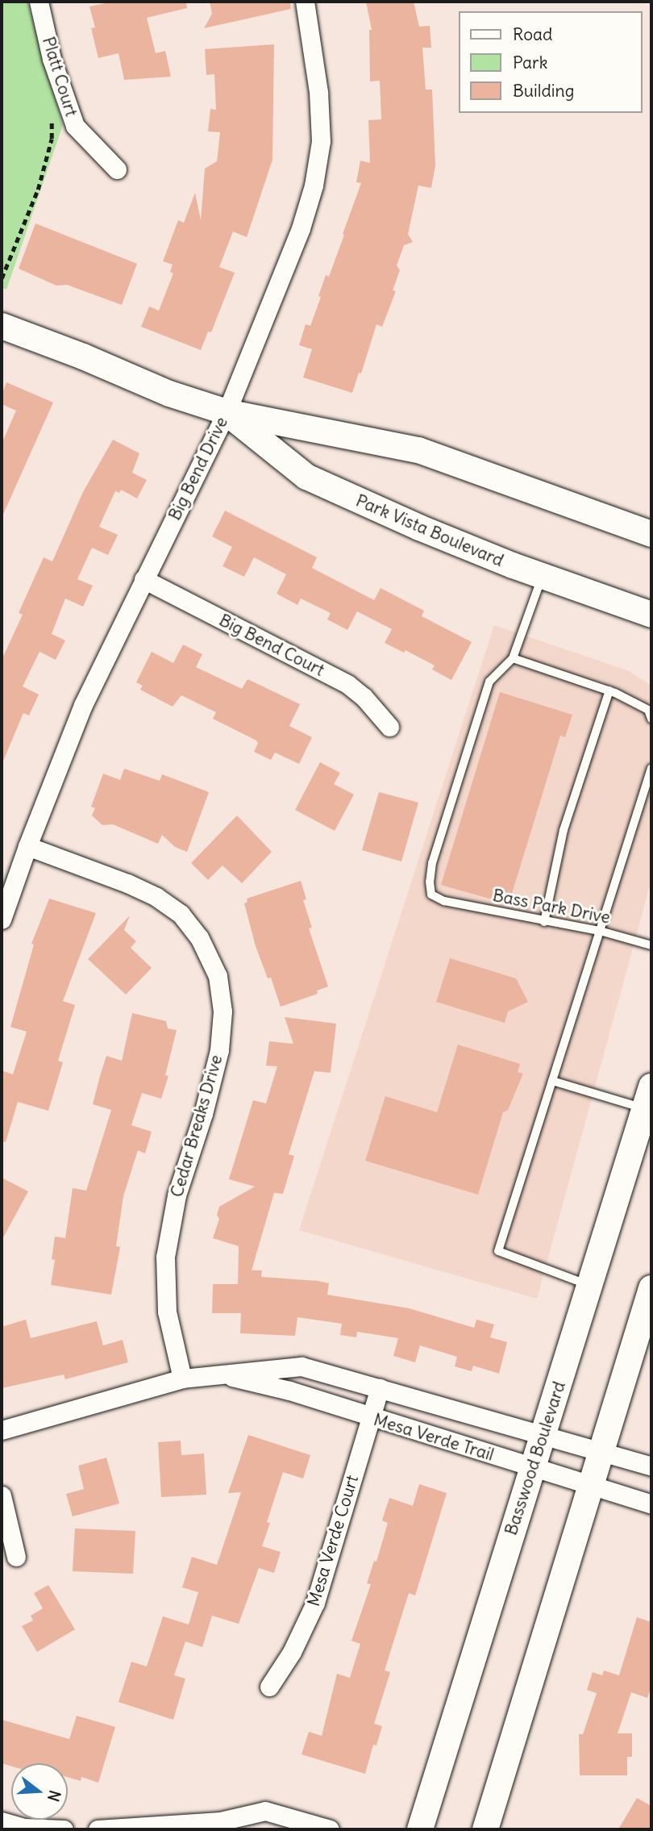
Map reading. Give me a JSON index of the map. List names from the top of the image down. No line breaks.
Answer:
{"streets":{"main road":["Park Vista Boulevard","Basswood Boulevard"],"street":["Platt Court","Big Bend Drive","Big Bend Court","Cedar Breaks Drive","Mesa Verde Trail","Mesa Verde Court"],"lane":["Bass Park Drive"]},"crossings":[["Big Bend Drive","Park Vista Boulevard"],["Big Bend Drive","Big Bend Court"],["Big Bend Drive","Cedar Breaks Drive"],["Cedar Breaks Drive","Mesa Verde Trail"],["Mesa Verde Trail","Basswood Boulevard"],["Mesa Verde Trail","Mesa Verde Court"]],"legend":["Road","Park","Building"],"north":"right"}
